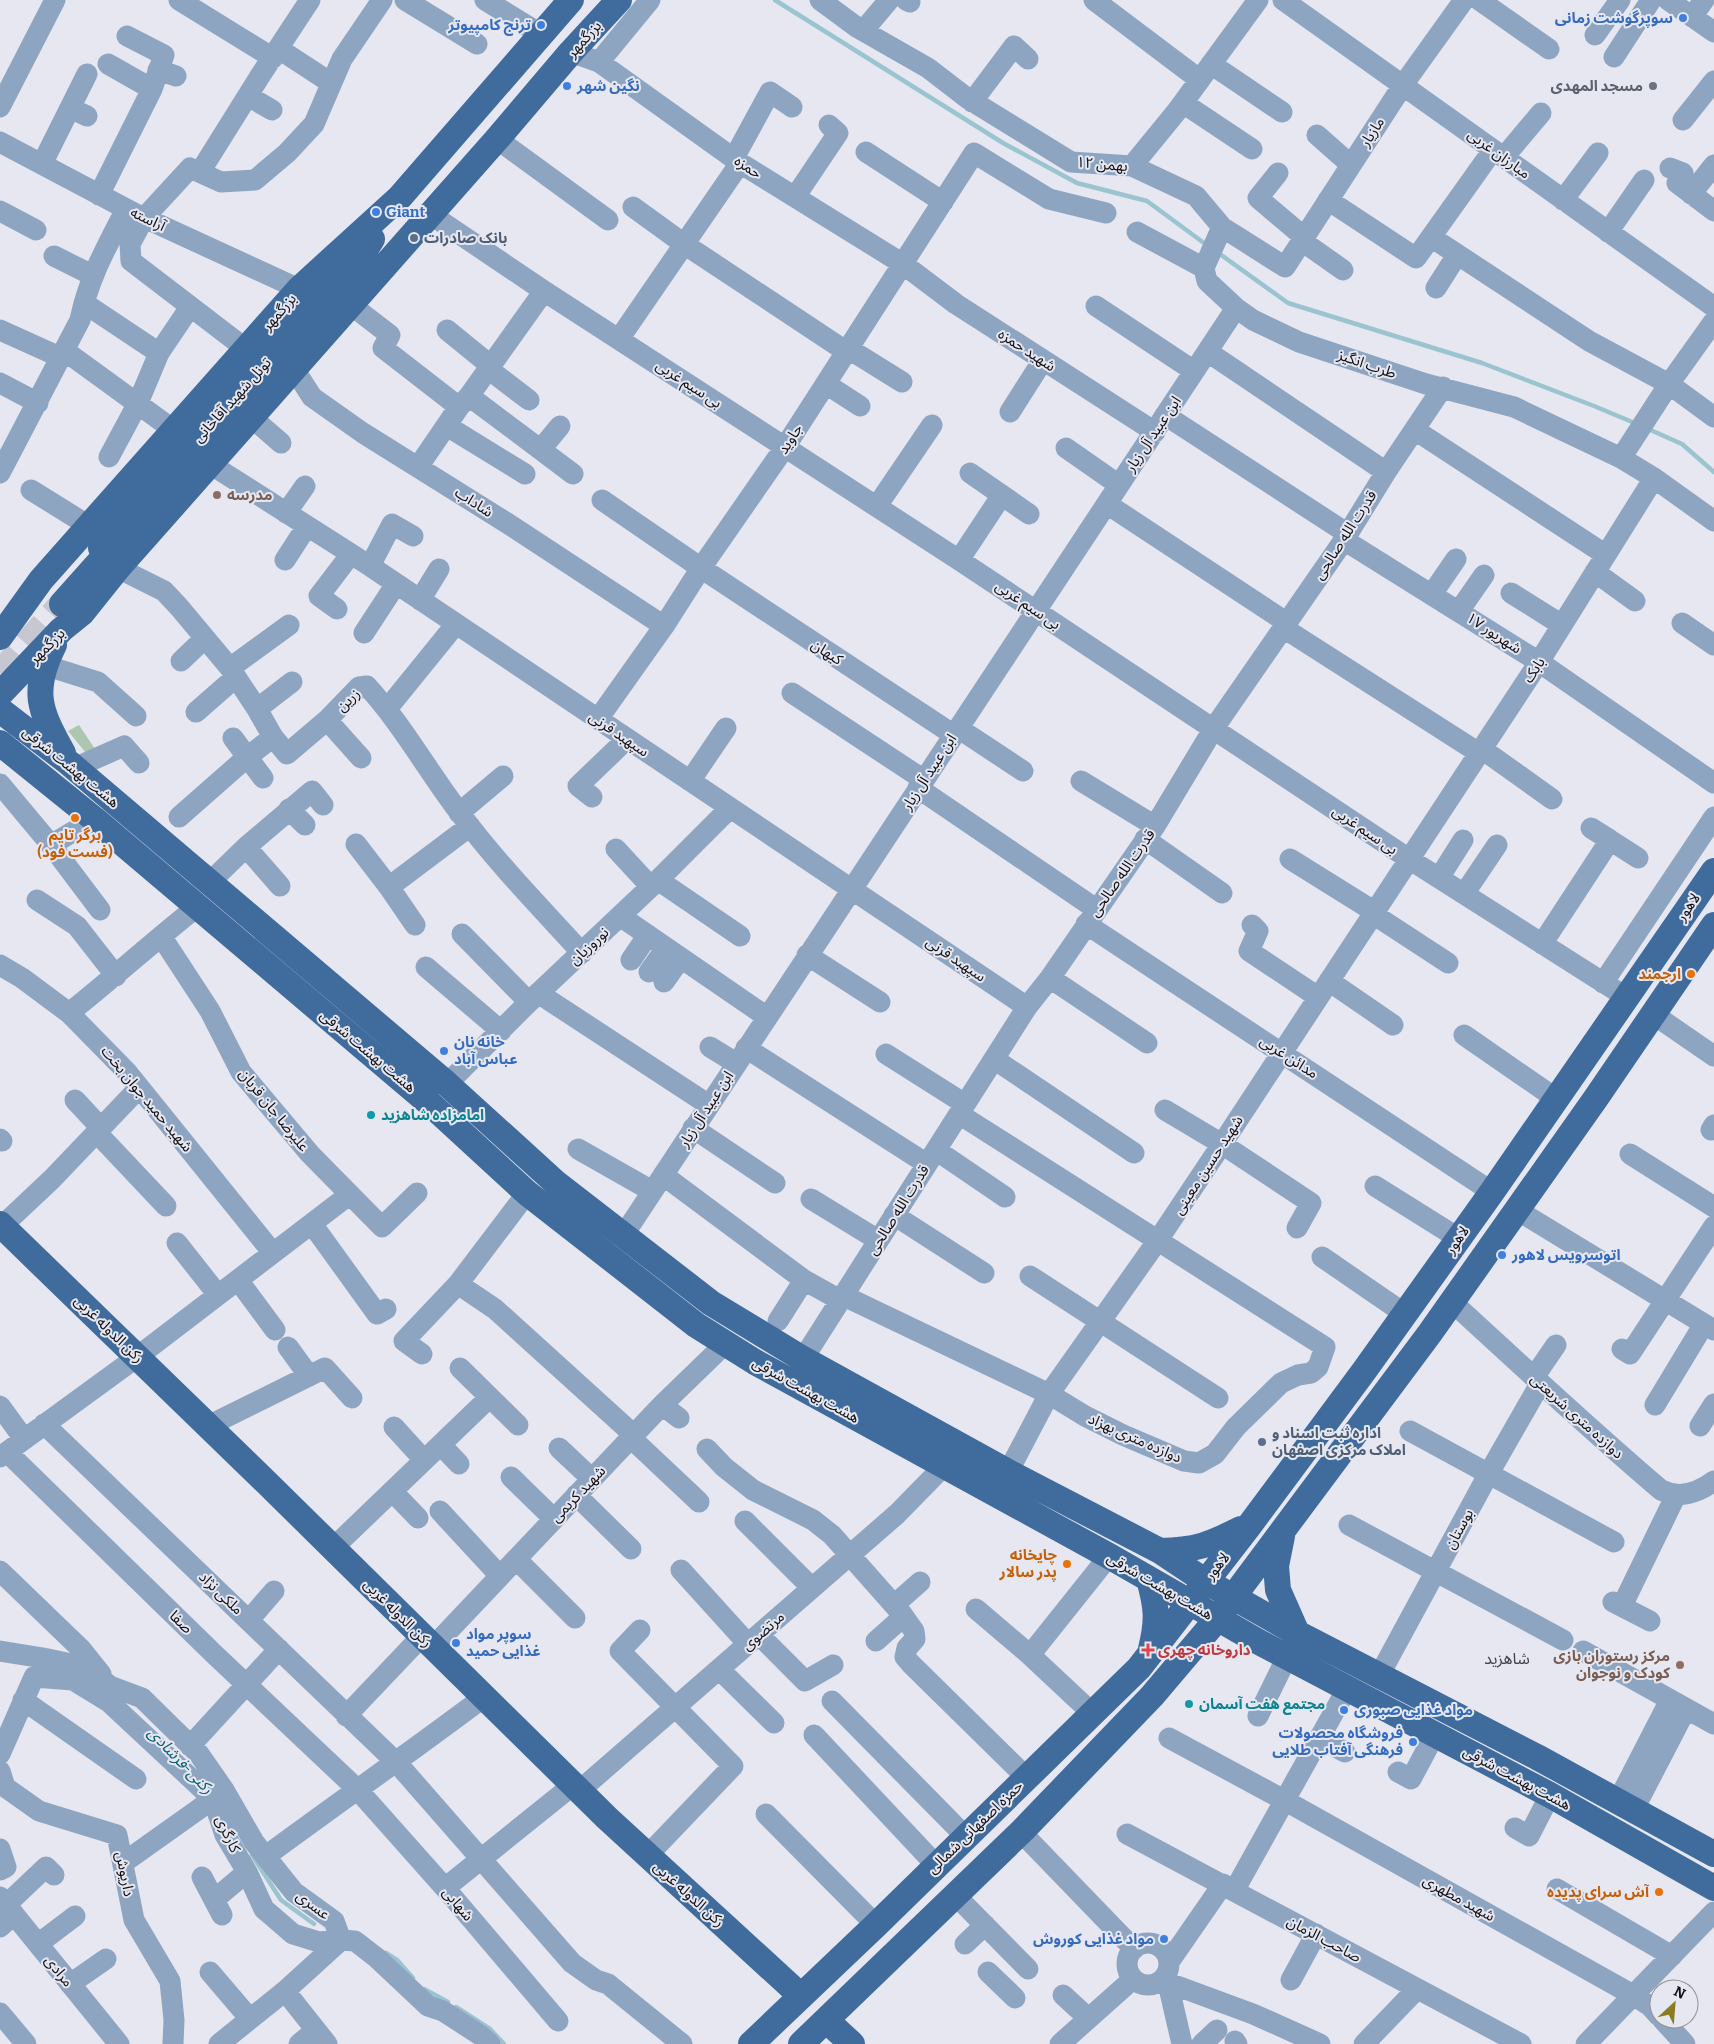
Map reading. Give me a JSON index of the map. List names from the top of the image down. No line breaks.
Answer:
{"streets":{"main road":["بزرگمهر","تونل شهید آقاخانی","هشت بهشت شرقی","لاهور","رکن الدوله غربی","حمزه اصفهانی شمالی"],"street":["مازیار","مبارزان غربی","۱۲ بهمن","حمزه","آراسته","شهید حمزه","طرب انگیز","بی سیم غربی","ابن عبید آل زیار","جاوید","شاداب","قدرت الله صالحی","۱۷ شهریور","کیهان","بابک","زرین","سپهبد قرنی","نوروزیان","مدائن غربی","شهید حمید جوان بخت","علیرضا جان قربان","شهید حسین معینی","دوازده متری شریعتی","دوازده متری بهزاد","شهید کریمی","بوستان","ملکی نژاد","صفا","مرتضوی","کارگری","داریوش","شهید مطهری","شهابی","عسری","صاحب الزمان","مرادی"]},"crossings":[["بزرگمهر","حمزه"],["بزرگمهر","آراسته"],["بزرگمهر","بی سیم غربی"],["بزرگمهر","تونل شهید آقاخانی"],["بزرگمهر","شاداب"],["بزرگمهر","زرین"],["بزرگمهر","سپهبد قرنی"],["مازیار","مبارزان غربی"],["مازیار","۱۲ بهمن"],["حمزه","شهید حمزه"],["حمزه","جاوید"],["شهید حمزه","ابن عبید آل زیار"],["شهید حمزه","جاوید"],["شهید حمزه","قدرت الله صالحی"],["شهید حمزه","۱۷ شهریور"],["طرب انگیز","ابن عبید آل زیار"],["طرب انگیز","قدرت الله صالحی"],["طرب انگیز","بابک"],["بی سیم غربی","ابن عبید آل زیار"],["بی سیم غربی","جاوید"],["بی سیم غربی","قدرت الله صالحی"],["بی سیم غربی","بابک"],["بی سیم غربی","لاهور"],["بی سیم غربی","شهید حسین معینی"],["ابن عبید آل زیار","کیهان"],["ابن عبید آل زیار","سپهبد قرنی"],["ابن عبید آل زیار","هشت بهشت شرقی"],["ابن عبید آل زیار","مدائن غربی"],["ابن عبید آل زیار","دوازده متری بهزاد"],["جاوید","شاداب"],["جاوید","کیهان"],["جاوید","سپهبد قرنی"],["قدرت الله صالحی","۱۷ شهریور"],["قدرت الله صالحی","سپهبد قرنی"],["قدرت الله صالحی","هشت بهشت شرقی"],["قدرت الله صالحی","مدائن غربی"],["قدرت الله صالحی","دوازده متری بهزاد"],["۱۷ شهریور","بابک"],["بابک","شهید حسین معینی"],["زرین","نوروزیان"],["سپهبد قرنی","نوروزیان"],["هشت بهشت شرقی","لاهور"],["هشت بهشت شرقی","نوروزیان"],["هشت بهشت شرقی","شهید حسین معینی"],["هشت بهشت شرقی","شهید کریمی"],["هشت بهشت شرقی","بوستان"],["هشت بهشت شرقی","مرتضوی"],["هشت بهشت شرقی","حمزه اصفهانی شمالی"],["لاهور","مدائن غربی"],["لاهور","حمزه اصفهانی شمالی"],["مدائن غربی","شهید حسین معینی"],["شهید حسین معینی","دوازده متری بهزاد"],["رکن الدوله غربی","شهید کریمی"],["رکن الدوله غربی","مرتضوی"],["رکن الدوله غربی","حمزه اصفهانی شمالی"],["دوازده متری شریعتی","بوستان"],["شهید کریمی","ملکی نژاد"],["ملکی نژاد","مرتضوی"],["صفا","شهابی"],["مرتضوی","شهابی"],["کارگری","عسری"]],"districts":["شاهزید"],"water":["رکنی-فرشادی"],"places":{"other":["سوپرگوشت زمانی","ترنج کامپیوتر","نگین شهر","مسجد المهدی","Giant","بانک صادرات","مدرسه","برگر تایم (فست فود)","ارجمند","خانه نان عباس آباد","امامزاده شاهزید","اتوسرویس لاهور","اداره ثبت اسناد و املاک مرکزی اصفهان","چایخانه پدر سالار","سوپر مواد غذایی حمید","مرکز رستوران بازی کودک و نوجوان","مجتمع هفت آسمان","مواد غذایی صبوری","فروشگاه محصولات فرهنگی آفتاب طلایی","آش سرای پدیده","مواد غذایی کوروش"],"health":["داروخانه چهری"]},"north":"top right"}
